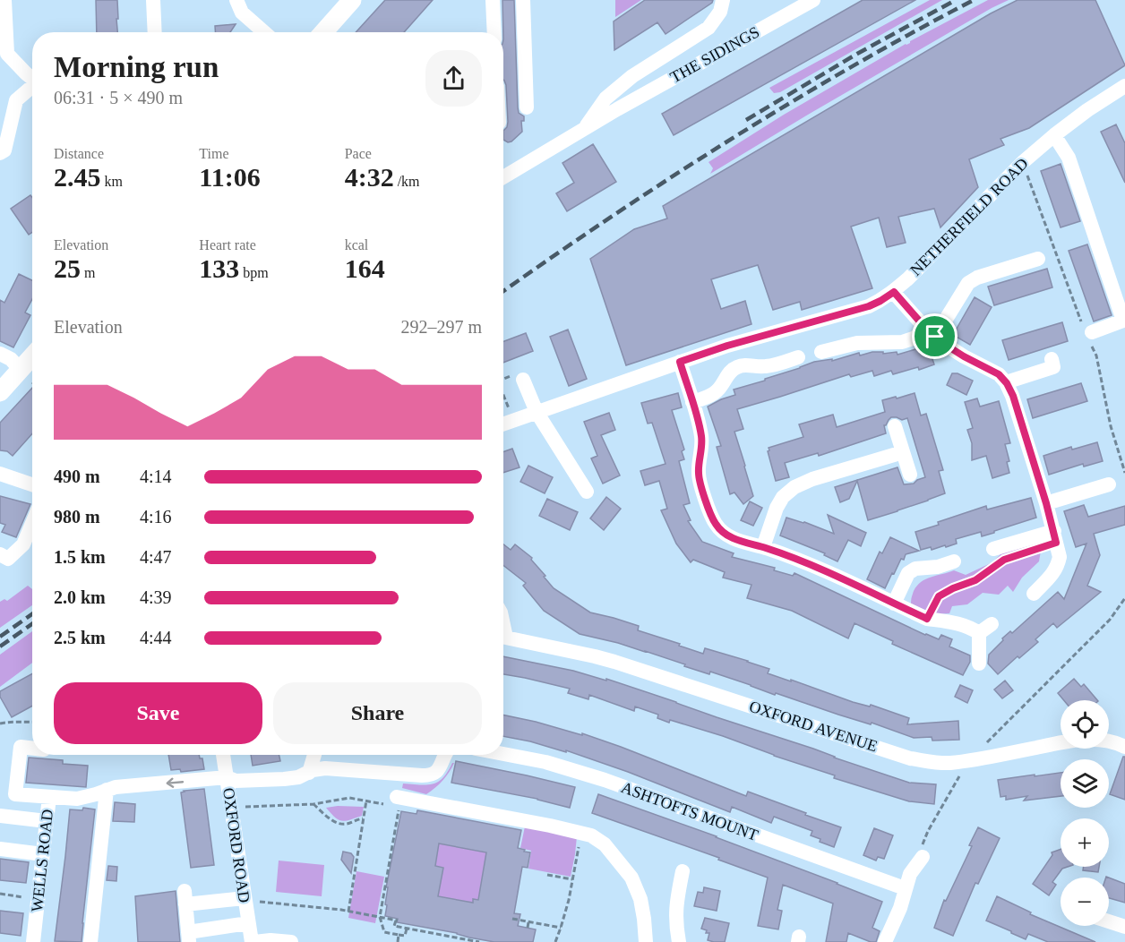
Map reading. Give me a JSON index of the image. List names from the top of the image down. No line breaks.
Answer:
{"streets":{"street":["THE SIDINGS","NETHERFIELD ROAD","OXFORD AVENUE","ASHTOFTS MOUNT","OXFORD ROAD","WELLS ROAD"]},"crossings":[["OXFORD ROAD","WELLS ROAD"]],"one_way":["WELLS ROAD"],"page":{"heading":["Morning run","06:31 · 5 × 490 m"],"stats":[["Distance","2.45 km"],["Time","11:06"],["Pace","4:32 /km"],["Elevation","25 m"],["Heart rate","133 bpm"],["kcal","164"]],"chart":["Elevation","292–297 m"],"list":[{"name":"490 m","note":"4:14"},{"name":"980 m","note":"4:16"},{"name":"1.5 km","note":"4:47"},{"name":"2.0 km","note":"4:39"},{"name":"2.5 km","note":"4:44"}],"buttons":["Save","Share"],"map_buttons":["+","−"]}}
